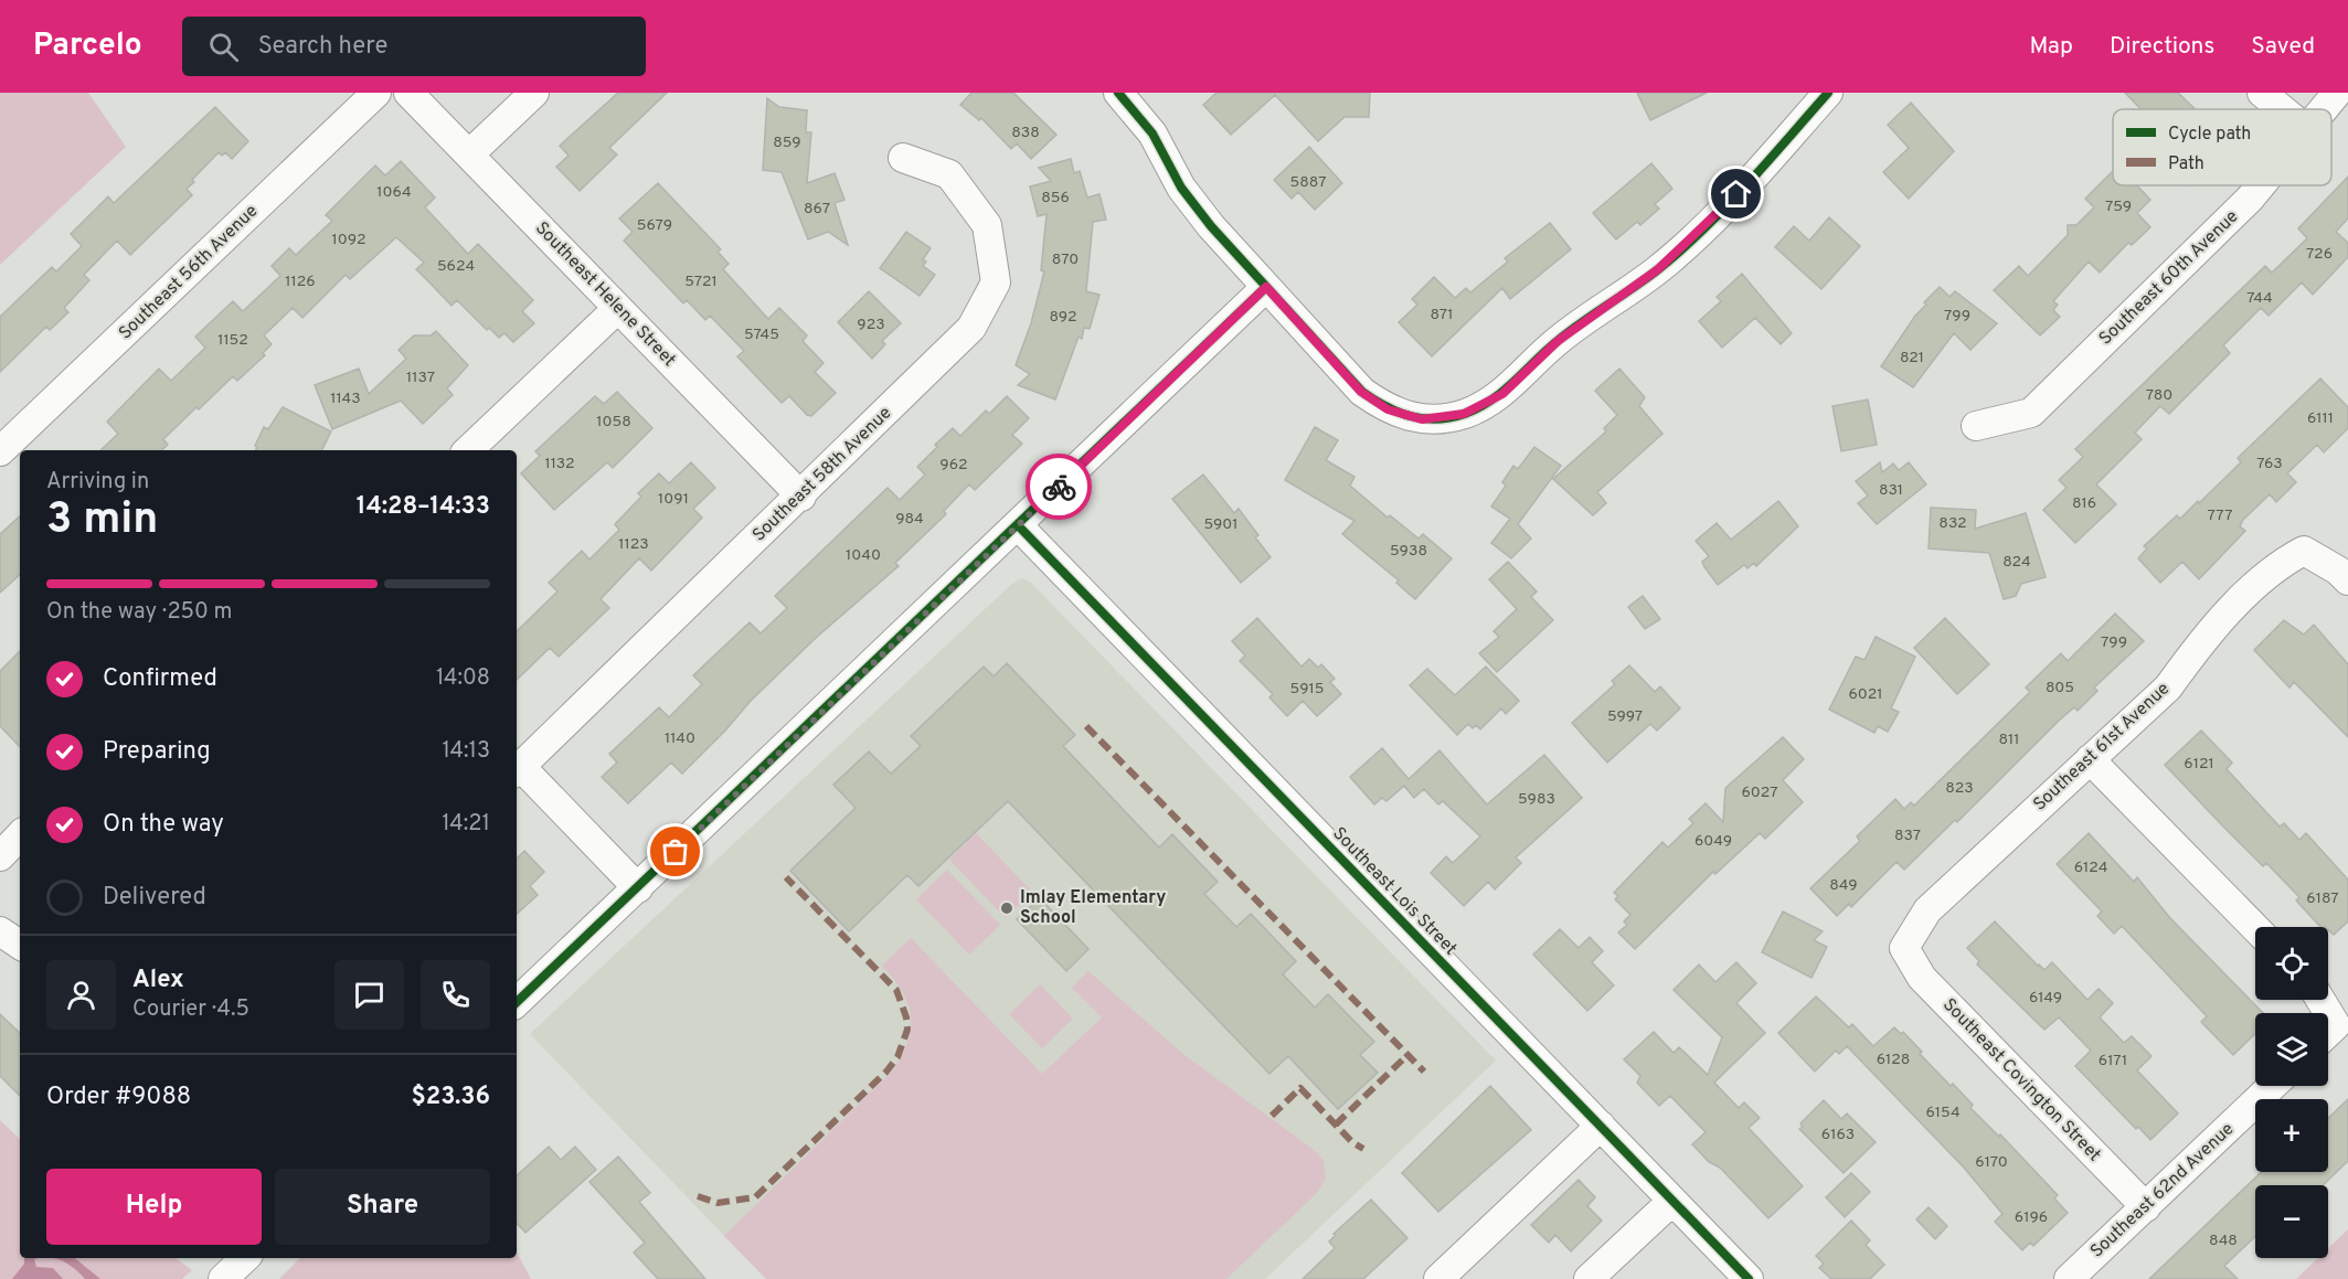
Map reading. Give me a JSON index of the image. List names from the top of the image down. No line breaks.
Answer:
{"streets":{"street":["Southeast 56th Avenue","Southeast 60th Avenue","Southeast Helene Street","Southeast 58th Avenue","Southeast 61st Avenue","Southeast Lois Street","Southeast Covington Street","Southeast 62nd Avenue"]},"crossings":[["Southeast Helene Street","Southeast 58th Avenue"],["Southeast 61st Avenue","Southeast Covington Street"],["Southeast Covington Street","Southeast 62nd Avenue"]],"places":["Imlay Elementary School"],"house_numbers":["838","859","5887","1064","856","759","867","5679","1092","726","870","5624","1126","5721","744","871","799","892","923","5745","1152","821","1137","780","1143","6111","1058","1132","763","962","831","1091","816","777","984","832","5901","1123","5938","1040","824","799","805","5915","6021","5997","1140","811","6121","823","6027","5983","837","6049","6124","849","6187","6149","6128","6171","6154","6163","6170","6196","848"],"legend":["Cycle path","Path"],"page":{"header":"Parcelo","search":"Search here","nav":["Map","Directions","Saved"],"heading":["3 min","Arriving in","14:28–14:33"],"panel":["Alex","Courier · 4.5","Order #9088","$23.36"],"bar":"On the way · 250 m","list":[["Confirmed","14:08"],["Preparing","14:13"],["On the way","14:21"],"Delivered"],"map_buttons":["+","−"],"buttons":["Help","Share"]}}
